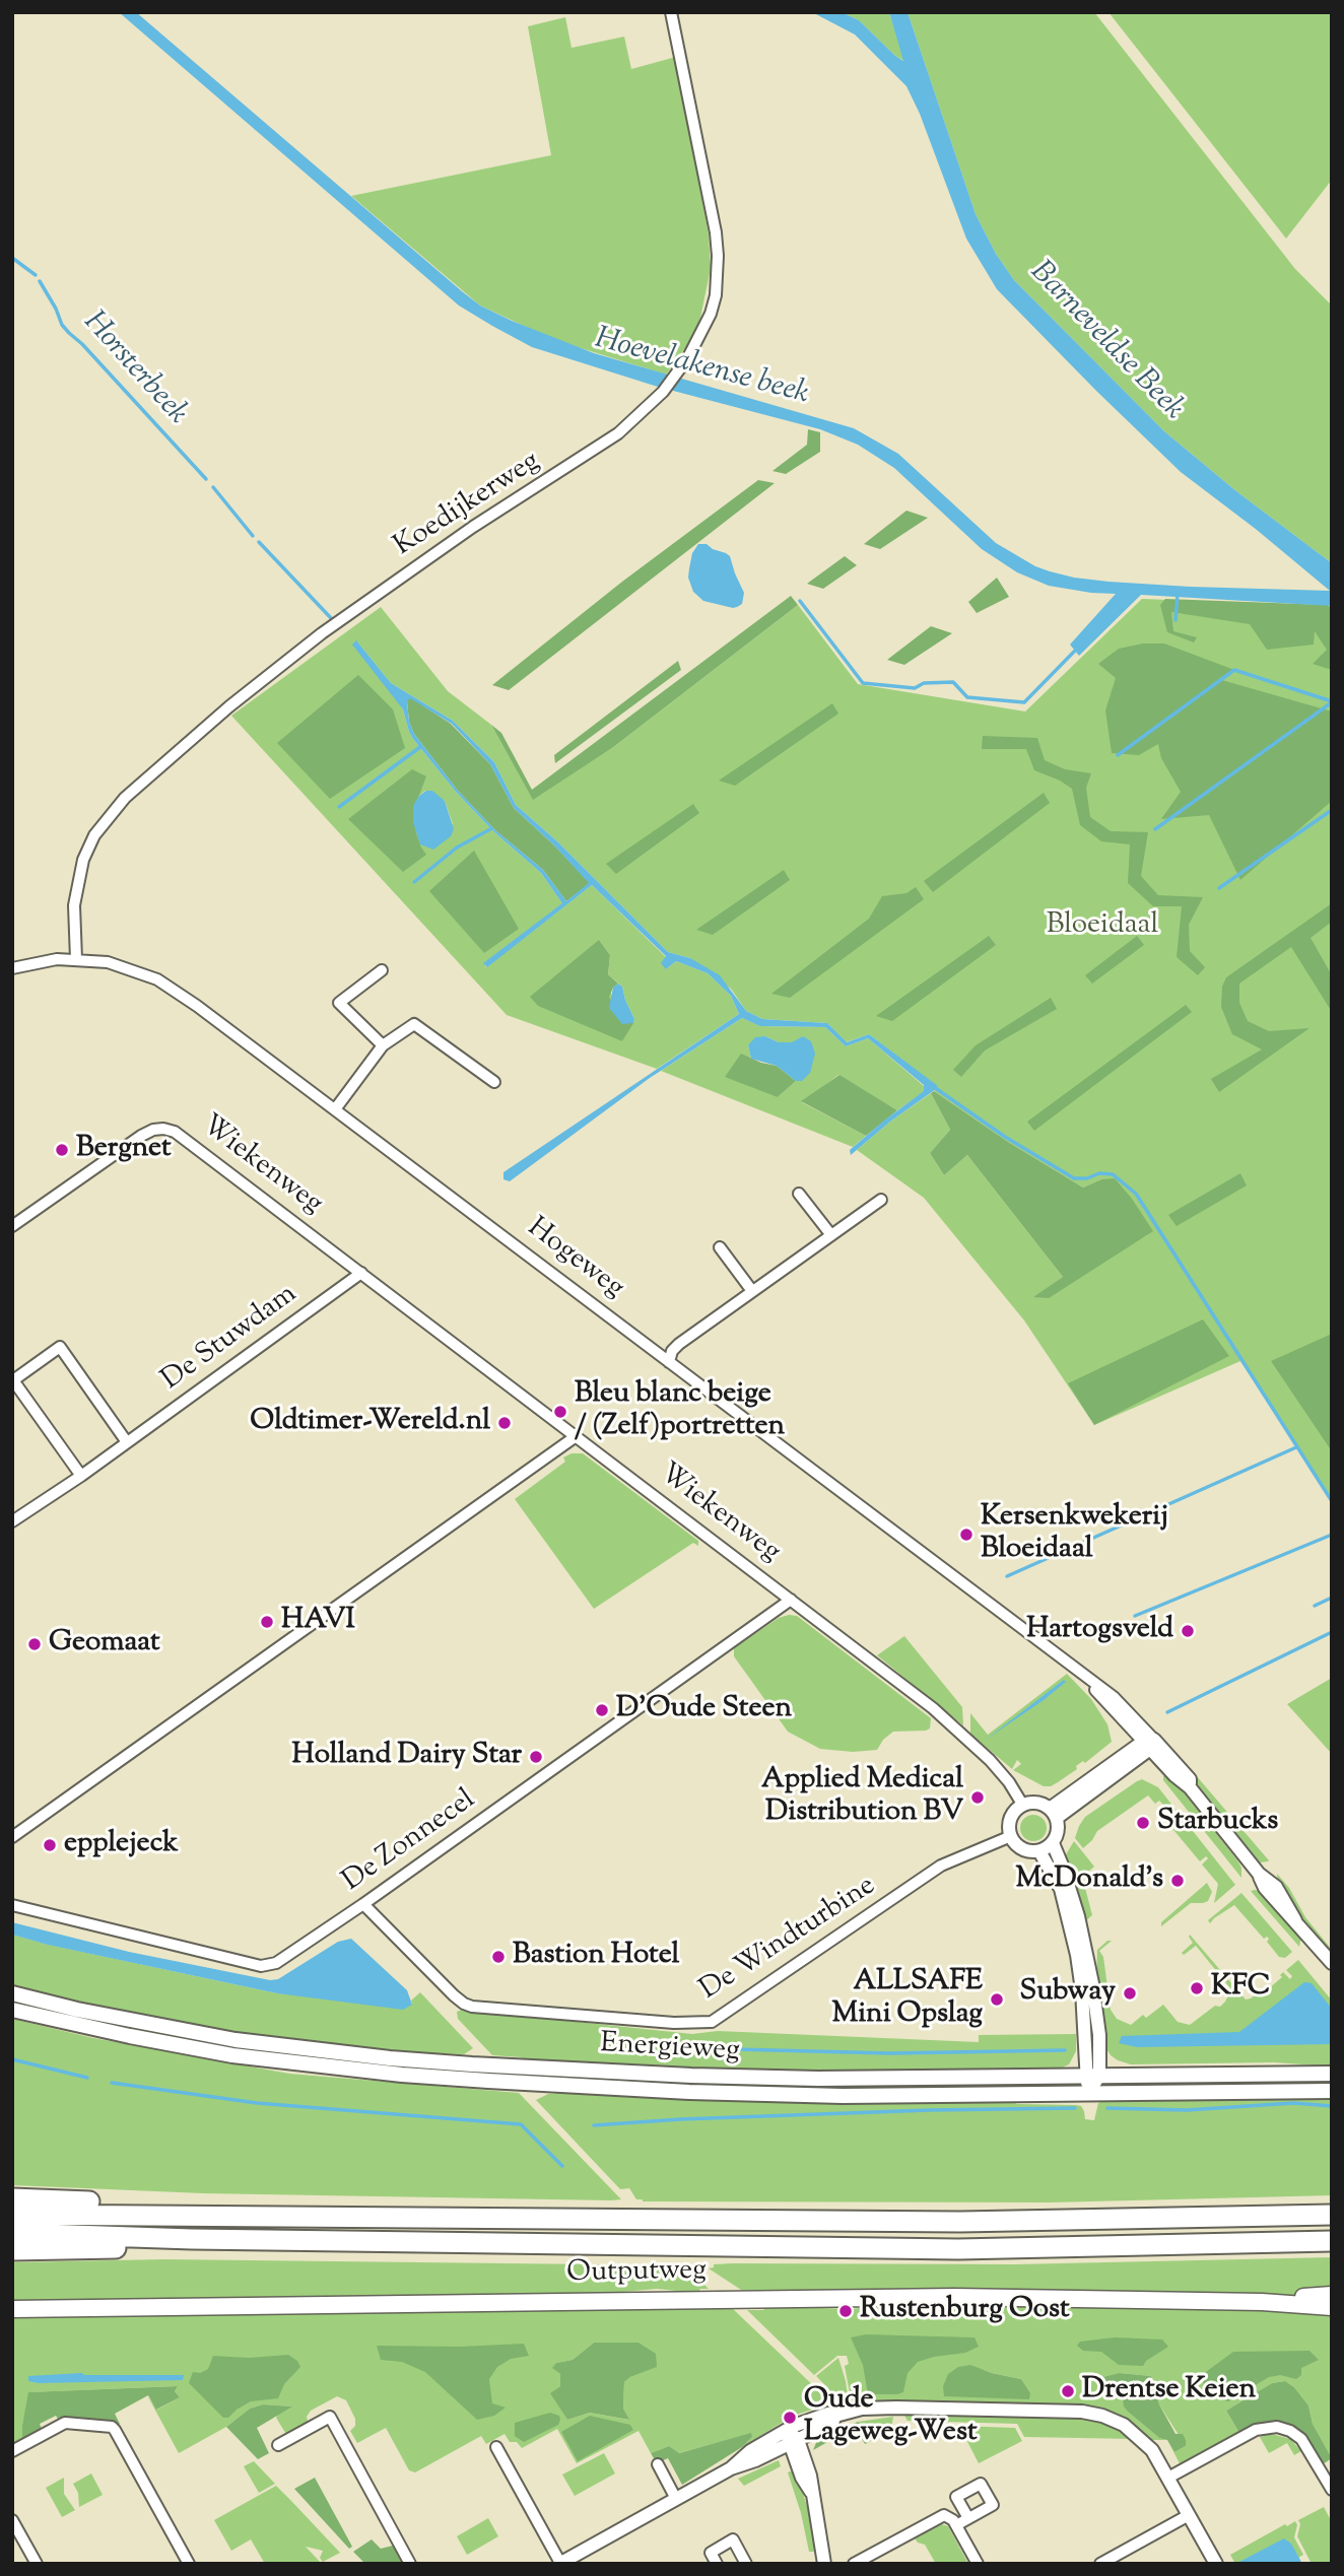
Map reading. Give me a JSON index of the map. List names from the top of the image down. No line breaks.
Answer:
{"streets":{"main road":["Energieweg","Outputweg"],"street":["Koedijkerweg","Wiekenweg","Hogeweg","De Stuwdam","De Zonnecel","De Windturbine"]},"crossings":[["Koedijkerweg","Hogeweg"],["Wiekenweg","De Stuwdam"],["Wiekenweg","De Zonnecel"],["Wiekenweg","De Windturbine"],["De Zonnecel","De Windturbine"]],"water":["Barneveldse Beek","Hoevelakense beek","Horsterbeek"],"parks":["Bloeidaal"],"places":["Bergnet","Bleu blanc beige / (Zelf)portretten","Oldtimer-Wereld.nl","Kersenkwekerij Bloeidaal","HAVI","Hartogsveld","Geomaat","D'Oude Steen","Holland Dairy Star","Applied Medical Distribution BV","Starbucks","epplejeck","McDonald's","Bastion Hotel","KFC","Subway","ALLSAFE Mini Opslag","Rustenburg Oost","Drentse Keien","Oude Lageweg-West"]}
